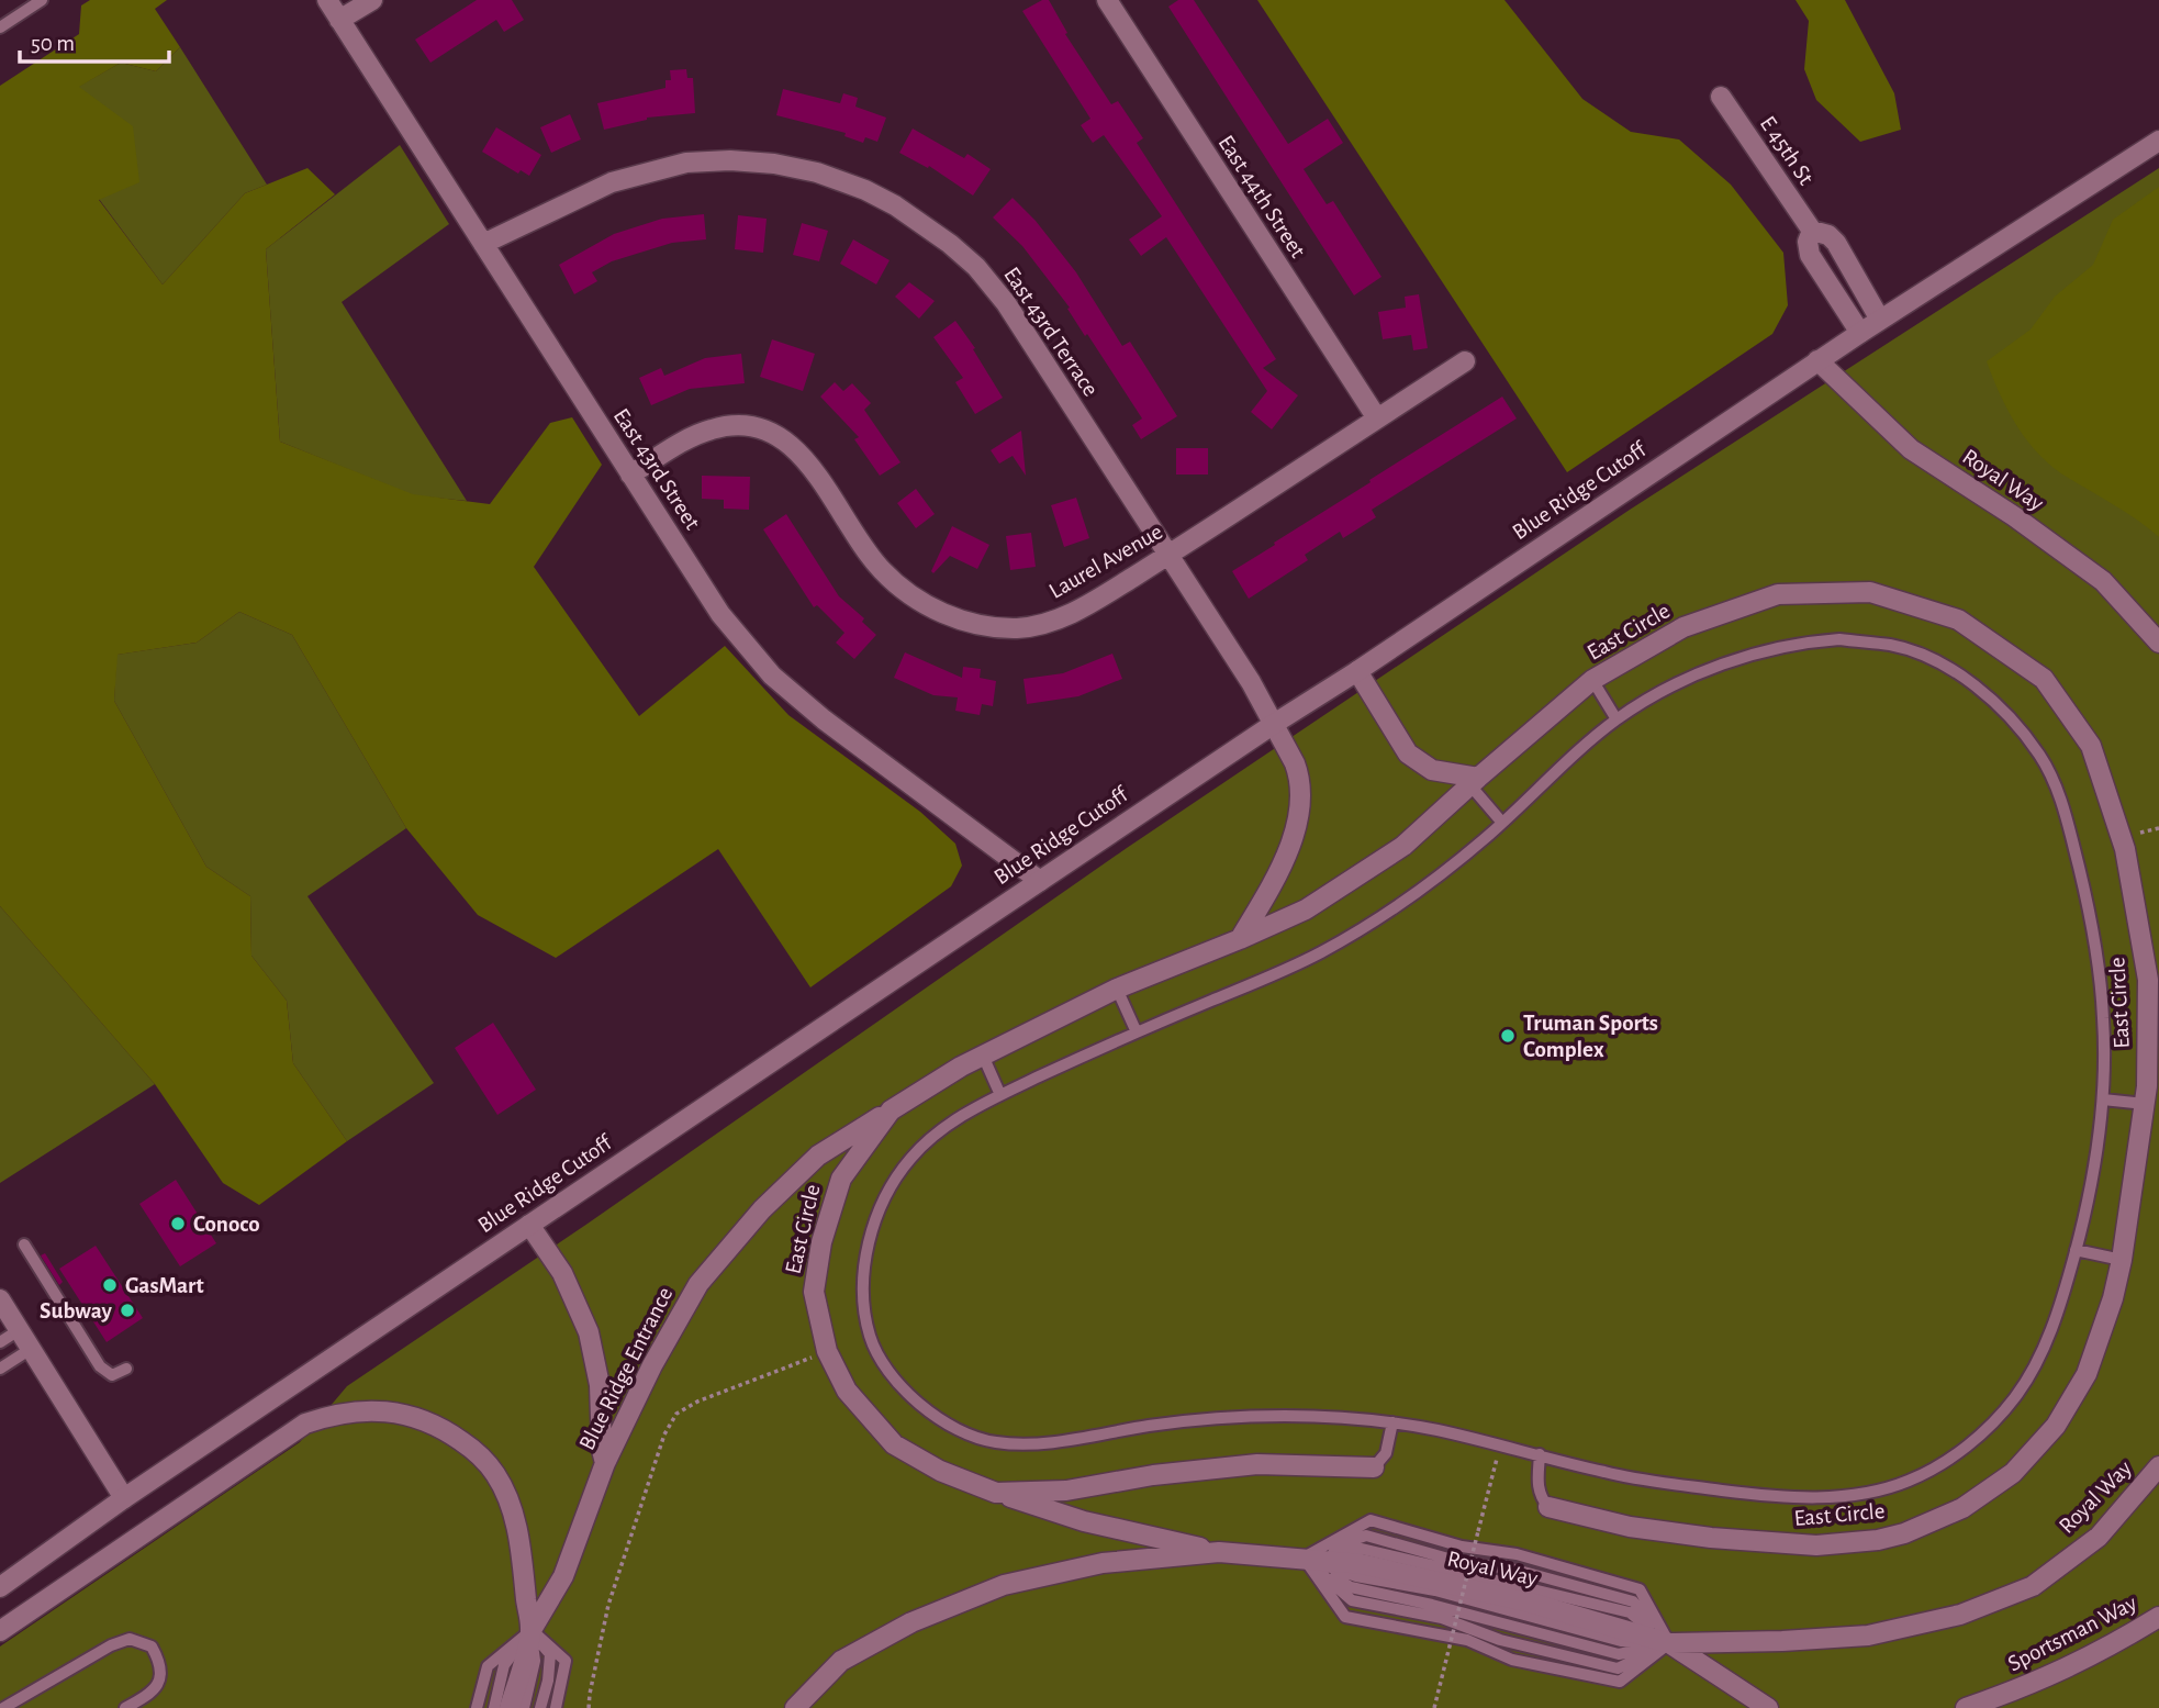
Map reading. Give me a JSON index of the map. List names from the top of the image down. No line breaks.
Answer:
{"streets":{"street":["E 45th St","East 44th Street","East 43rd Terrace","East 43rd Street","Royal Way","Blue Ridge Cutoff","Laurel Avenue","East Circle","Blue Ridge Entrance","Sportsman Way"]},"crossings":[["E 45th St","Blue Ridge Cutoff"],["East 44th Street","Laurel Avenue"],["East 43rd Terrace","East 43rd Street"],["East 43rd Terrace","Blue Ridge Cutoff"],["East 43rd Terrace","Laurel Avenue"],["East 43rd Street","Blue Ridge Cutoff"],["East 43rd Street","Laurel Avenue"],["Royal Way","Blue Ridge Cutoff"],["Royal Way","East Circle"],["East Circle","Blue Ridge Entrance"]],"places":["Truman Sports Complex","Conoco","GasMart","Subway"],"scale_bar":"50 m"}
